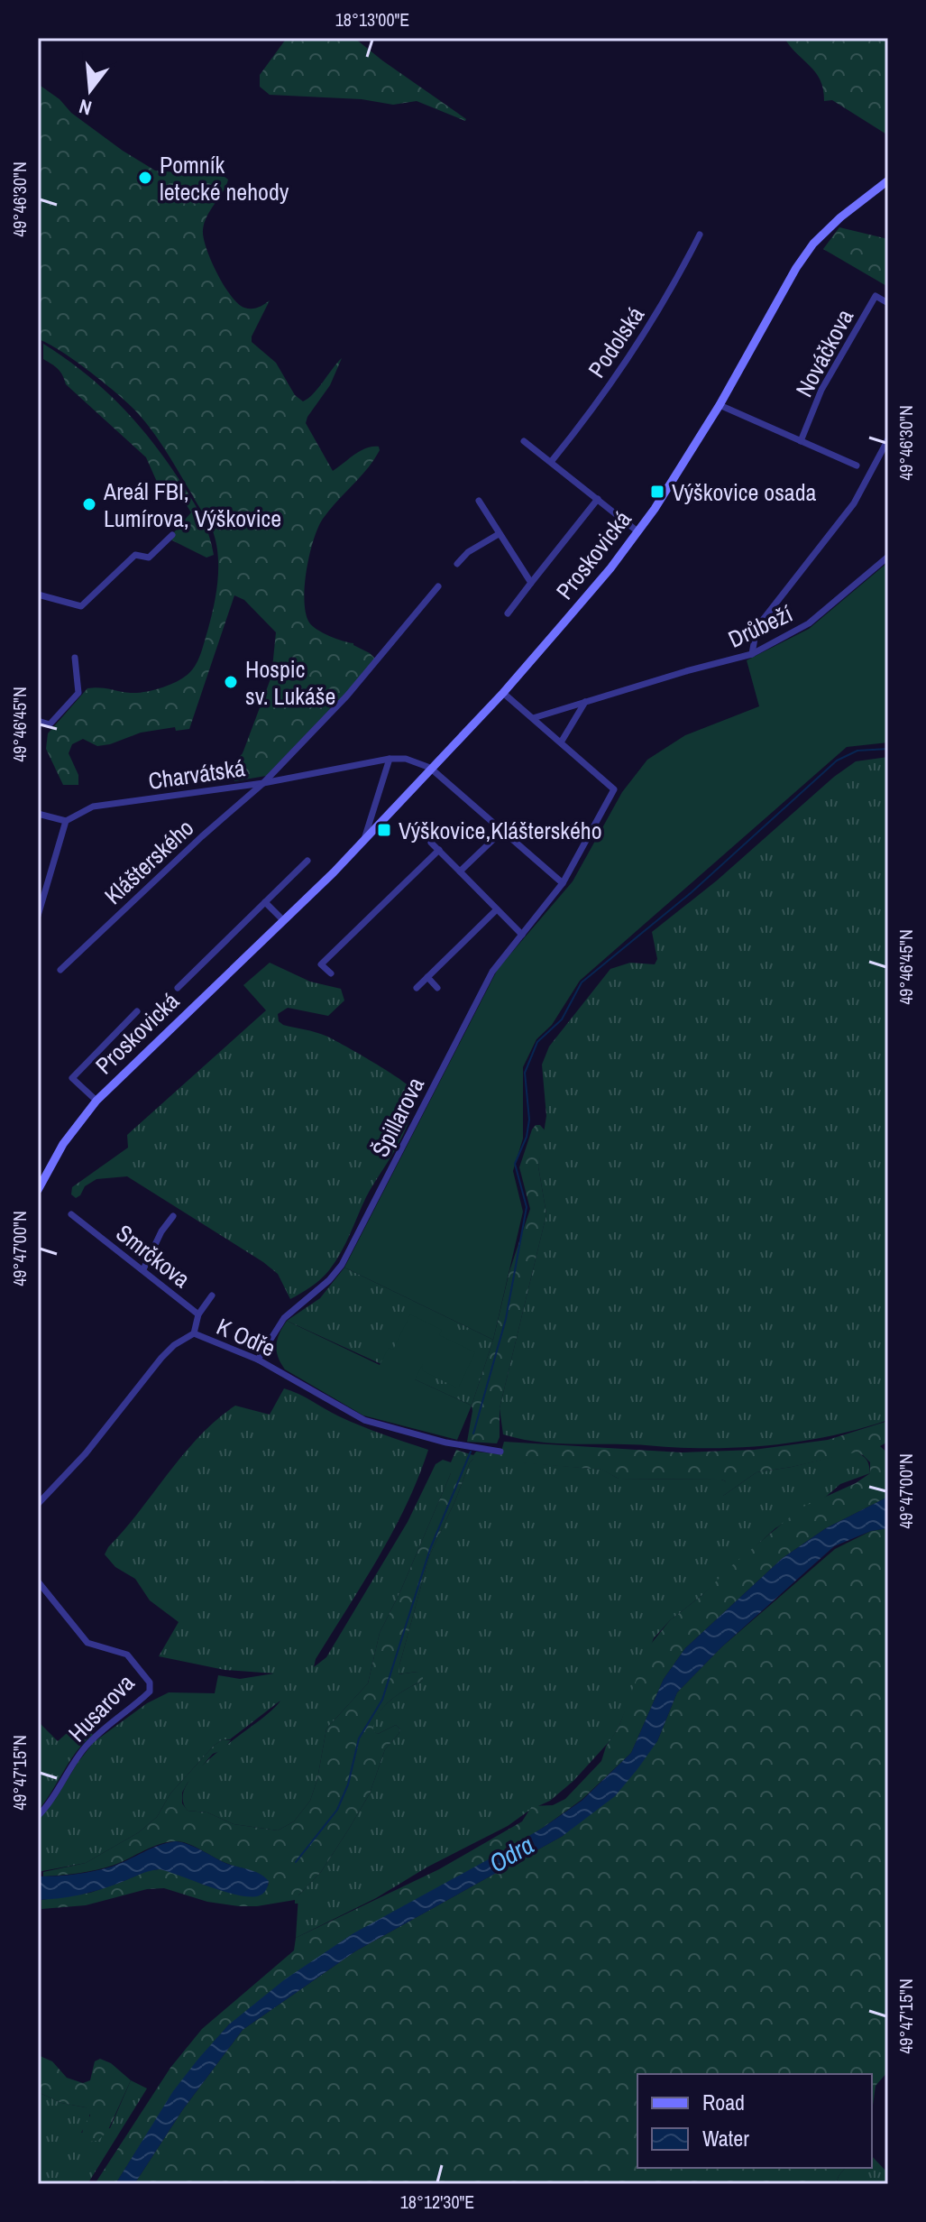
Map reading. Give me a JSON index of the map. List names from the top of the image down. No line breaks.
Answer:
{"streets":{"street":["Podolská","Nováčkova","Proskovická","Drůbeží","Charvátská","Klášterského","Špillarova","Smrčkova","K Odře","Husarova"]},"crossings":[["Proskovická","Charvátská"],["Proskovická","Špillarova"],["Drůbeží","Špillarova"],["Charvátská","Klášterského"],["Špillarova","K Odře"],["Smrčkova","K Odře"]],"water":["Odra"],"places":{"other":["Pomník letecké nehody","Areál FBI, Lumírova, Výškovice","Hospic sv. Lukáše"],"transit":["Výškovice osada","Výškovice,Klášterského"]},"legend":["Road","Water"],"north":"bottom","coordinates":["18°13'00\"E","49°46'30\"N","49°46'45\"N","49°47'00\"N","49°47'15\"N","18°12'30\"E"]}
